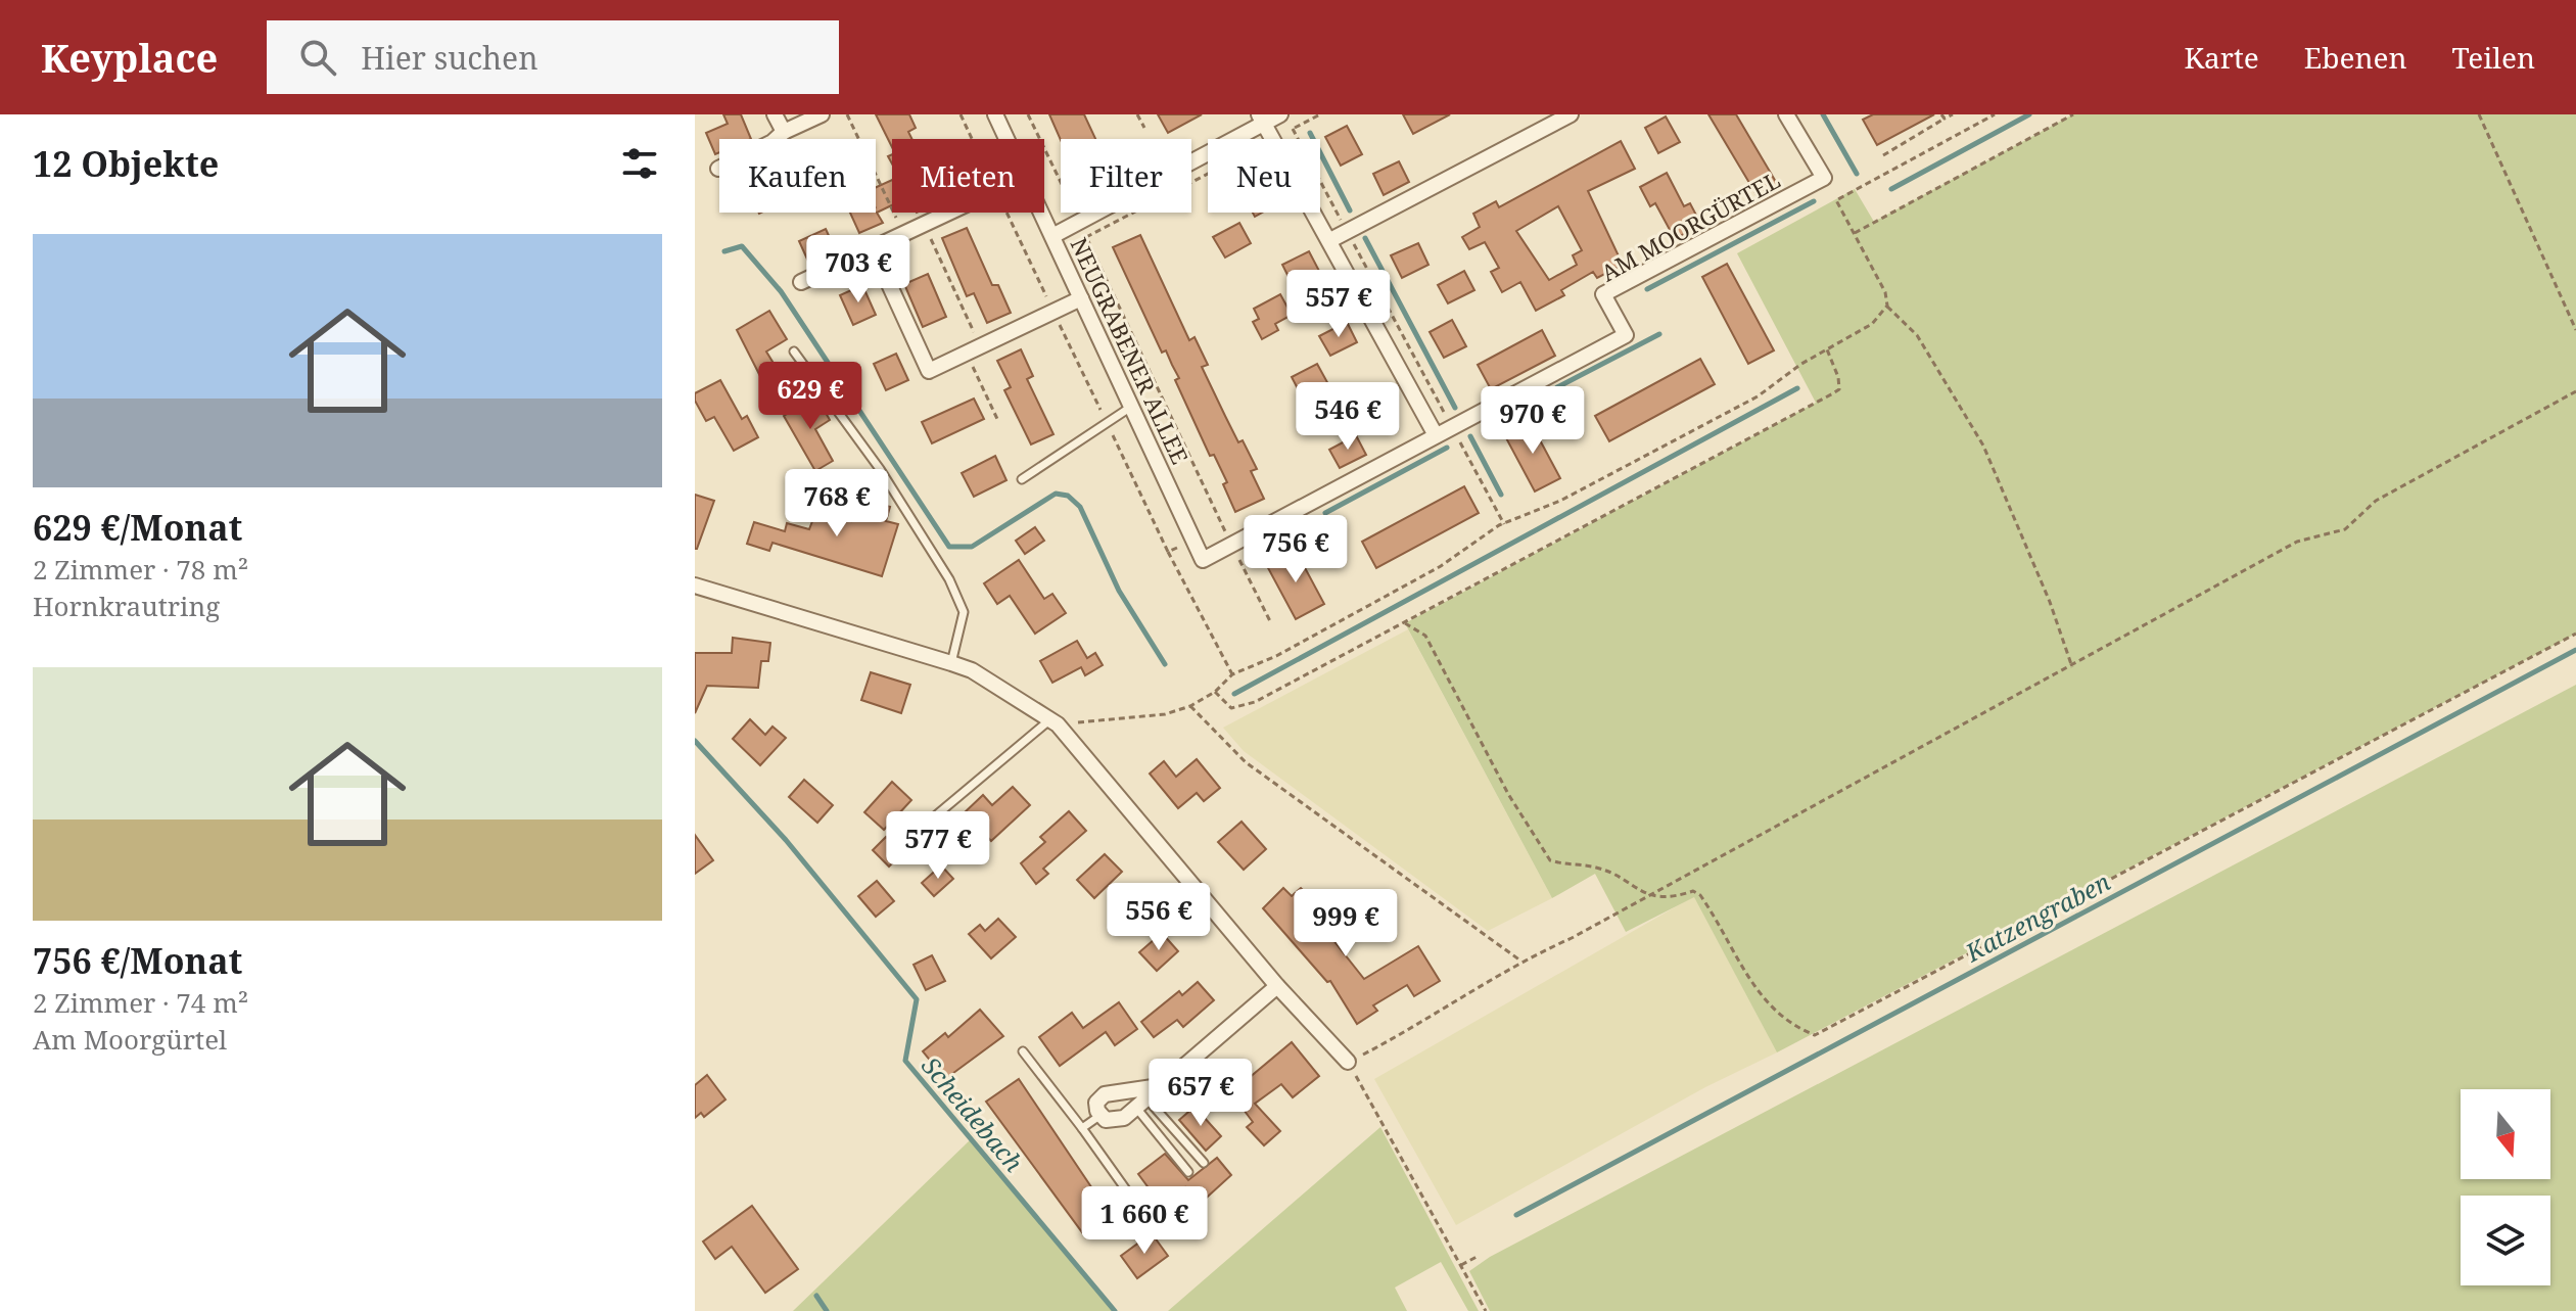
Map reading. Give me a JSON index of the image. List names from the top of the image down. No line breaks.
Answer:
{"streets":{"street":["AM MOORGÜRTEL","NEUGRABENER ALLEE"]},"crossings":[["AM MOORGÜRTEL","NEUGRABENER ALLEE"]],"water":["Katzengraben","Scheidebach"],"north":"bottom","page":{"header":"Keyplace","search":"Hier suchen","nav":["Karte","Ebenen","Teilen"],"heading":"12 Objekte","chip":["Kaufen","Mieten","Filter","Neu"],"list":[{"name":"629 €/Monat","note":"2 Zimmer · 78 m² · Hornkrautring"},{"name":"756 €/Monat","note":"2 Zimmer · 74 m² · Am Moorgürtel"}],"price":["703 €","557 €","629 €","546 €","970 €","768 €","756 €","577 €","556 €","999 €","657 €","1 660 €"]}}
